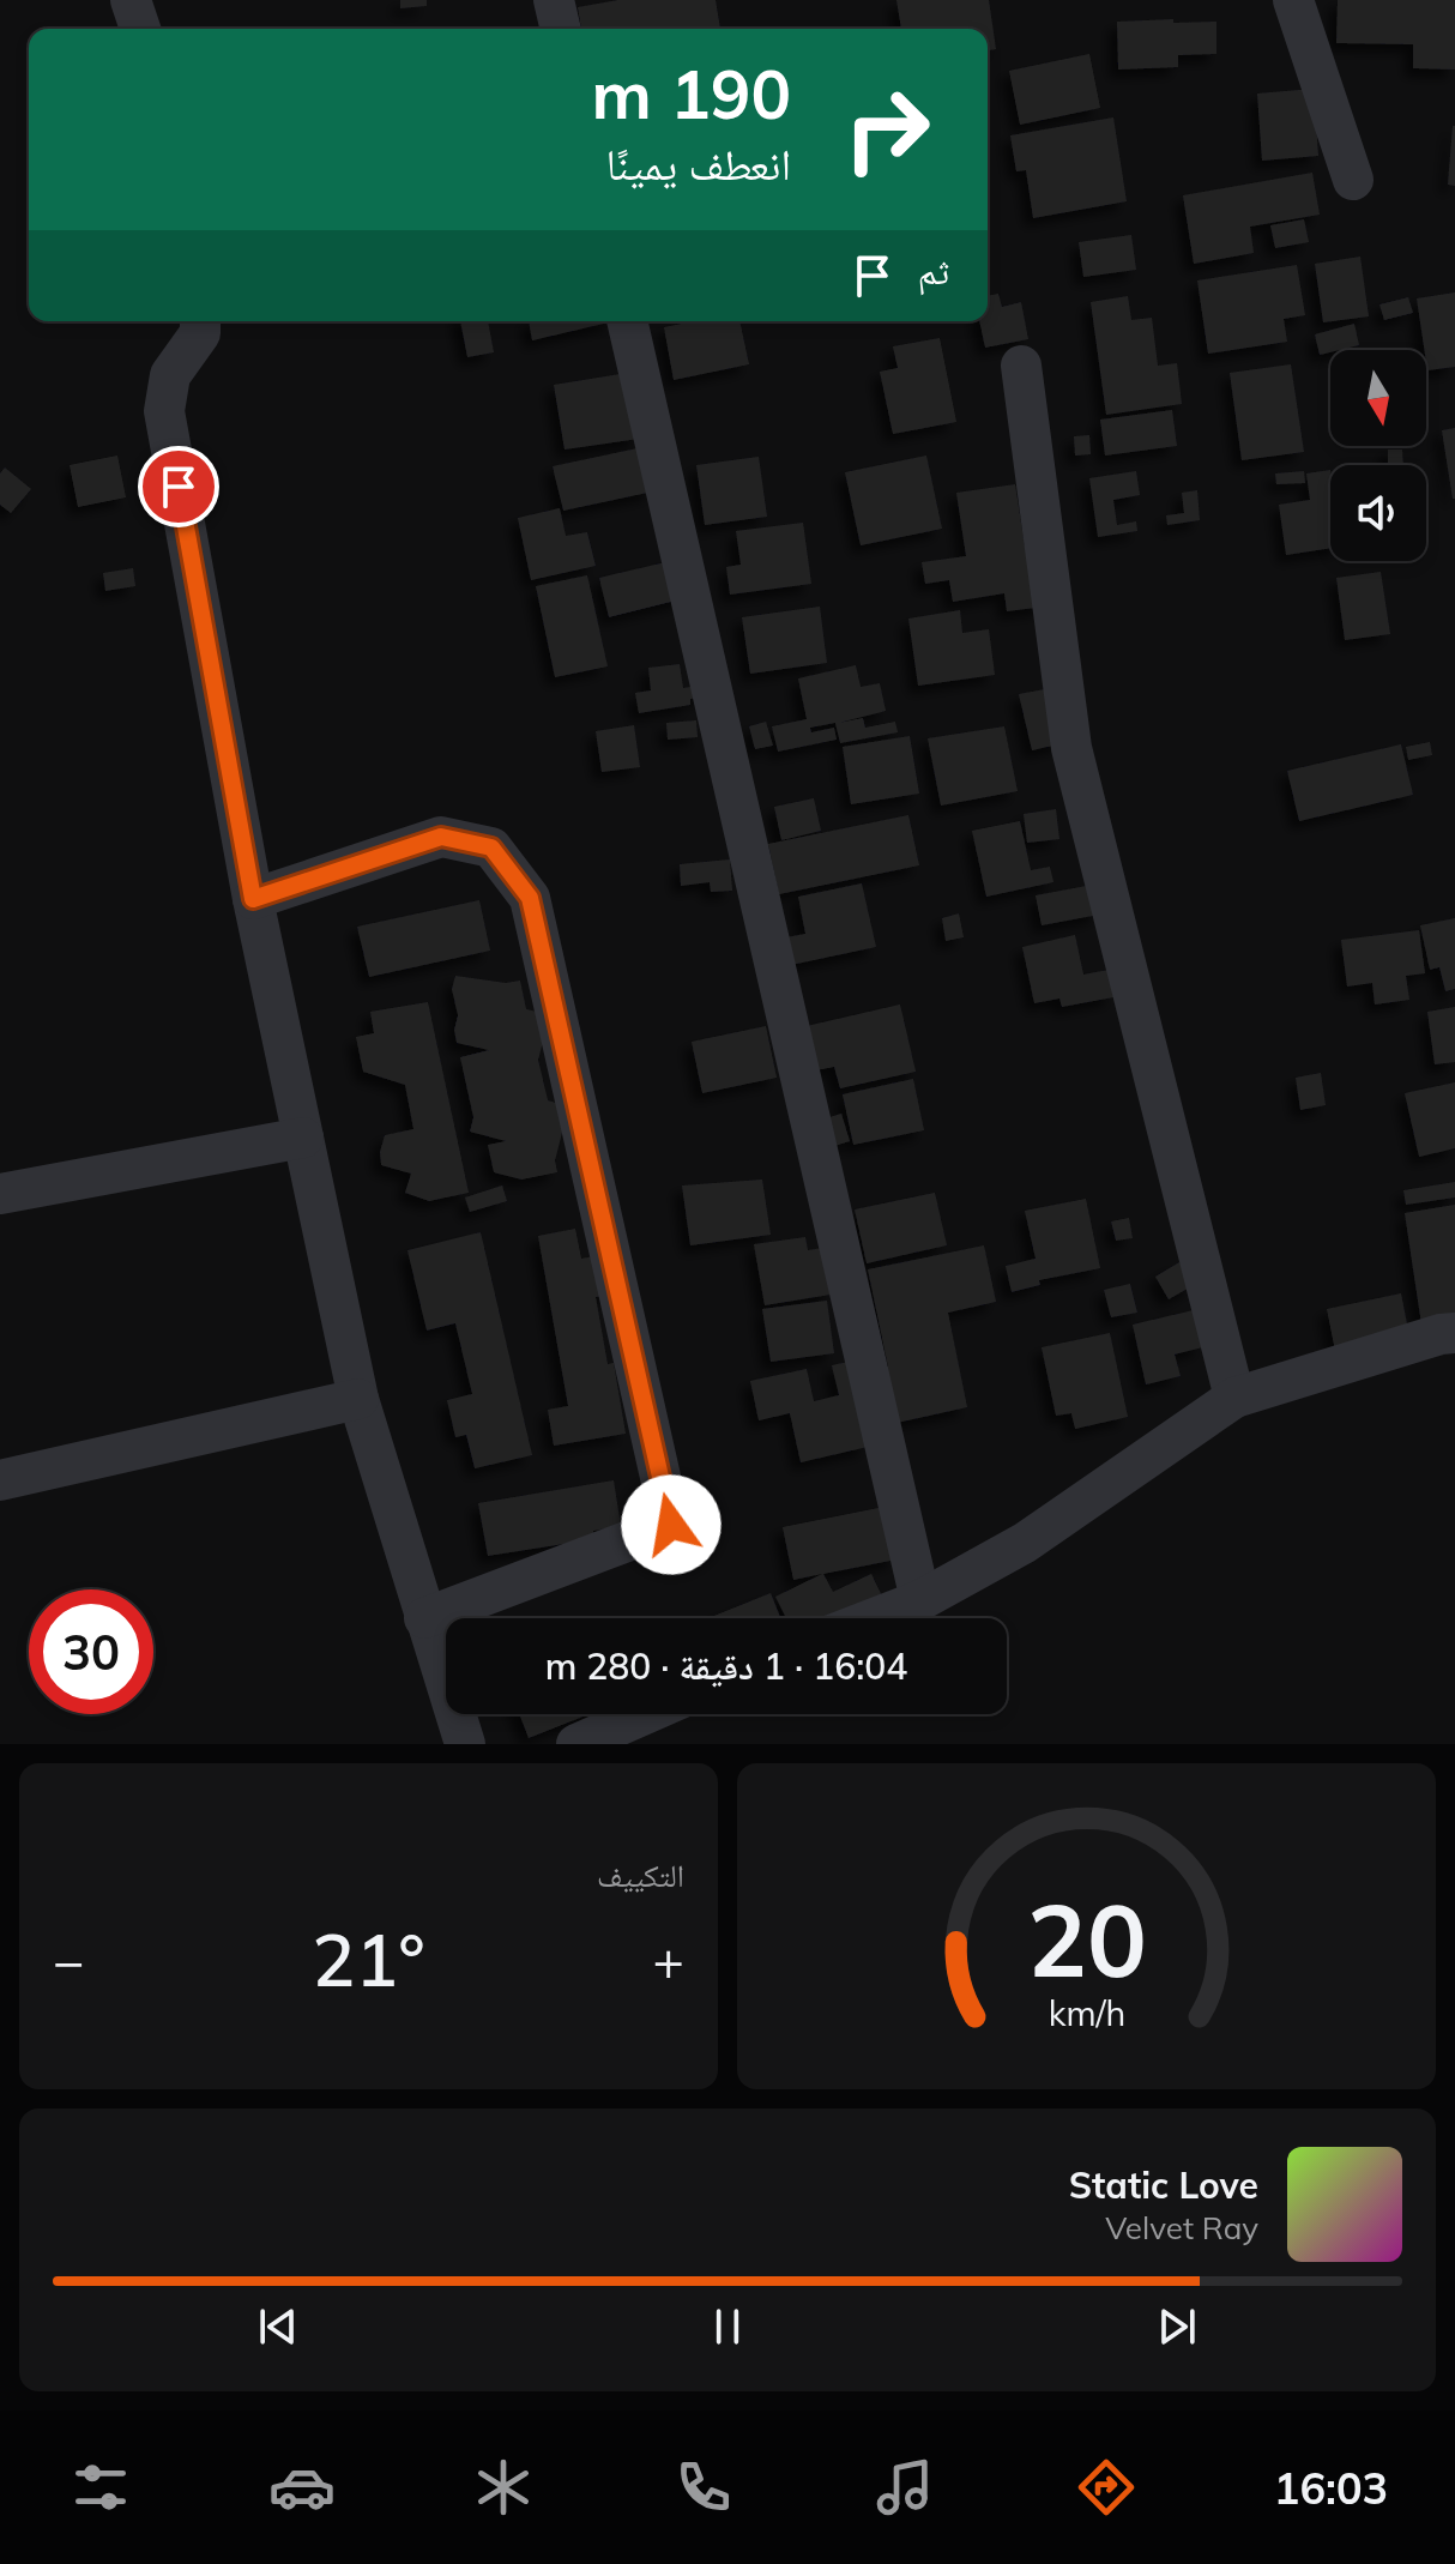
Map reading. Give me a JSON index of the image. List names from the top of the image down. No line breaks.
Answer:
{"north":"bottom","page":{"turn":["190 m","انعطف يمينًا"],"then":"ثم","limit":"30","trip":"16:04 · 1 دقيقة · 280 m","tile":"التكييف","heat":["−","21°","+"],"song":["Static Love","Velvet Ray"],"tabs":"16:03","gauge":["20","km/h"]}}
